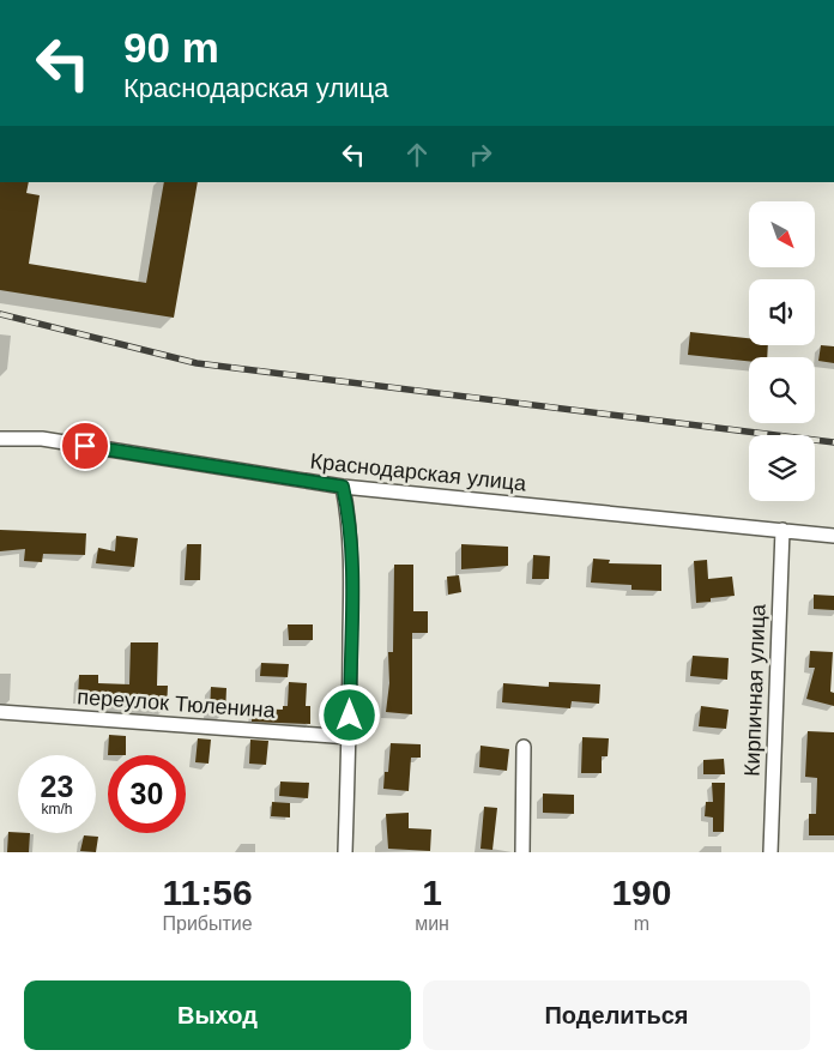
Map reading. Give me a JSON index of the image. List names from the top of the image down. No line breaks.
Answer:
{"streets":{"street":["Краснодарская улица","Кирпичная улица","переулок Тюленина"]},"crossings":[["Краснодарская улица","Кирпичная улица"]],"north":"bottom right","page":{"turn":["90 m","Краснодарская улица"],"speed":"23 km/h","limit":"30","eta":["11:56","Прибытие","1","мин","190","m"],"buttons":["Выход","Поделиться"]}}
